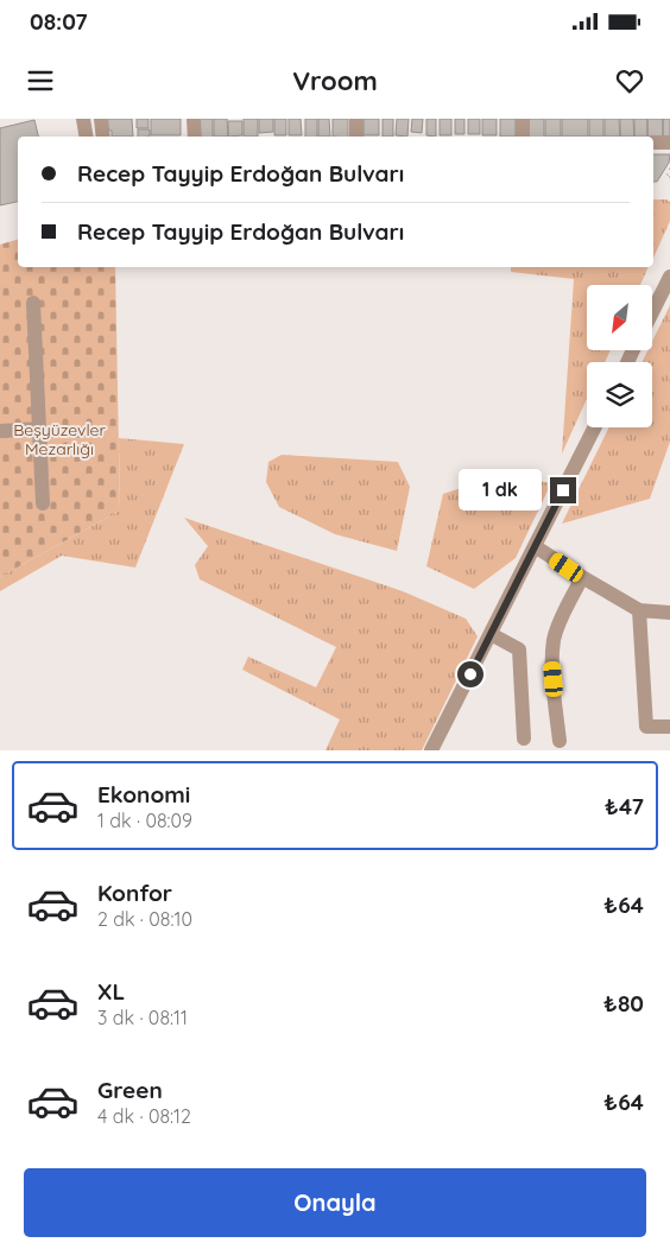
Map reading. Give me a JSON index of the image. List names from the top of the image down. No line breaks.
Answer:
{"parks":["Beşyüzevler Mezarlığı"],"north":"bottom left","page":{"status":"08:07","header":"Vroom","banner":["Recep Tayyip Erdoğan Bulvarı","Recep Tayyip Erdoğan Bulvarı"],"bubble":"1 dk","list":[{"name":"Ekonomi","note":"1 dk · 08:09","value":"₺47"},{"name":"Konfor","note":"2 dk · 08:10","value":"₺64"},{"name":"XL","note":"3 dk · 08:11","value":"₺80"},{"name":"Green","note":"4 dk · 08:12","value":"₺64"}],"buttons":"Onayla"}}
